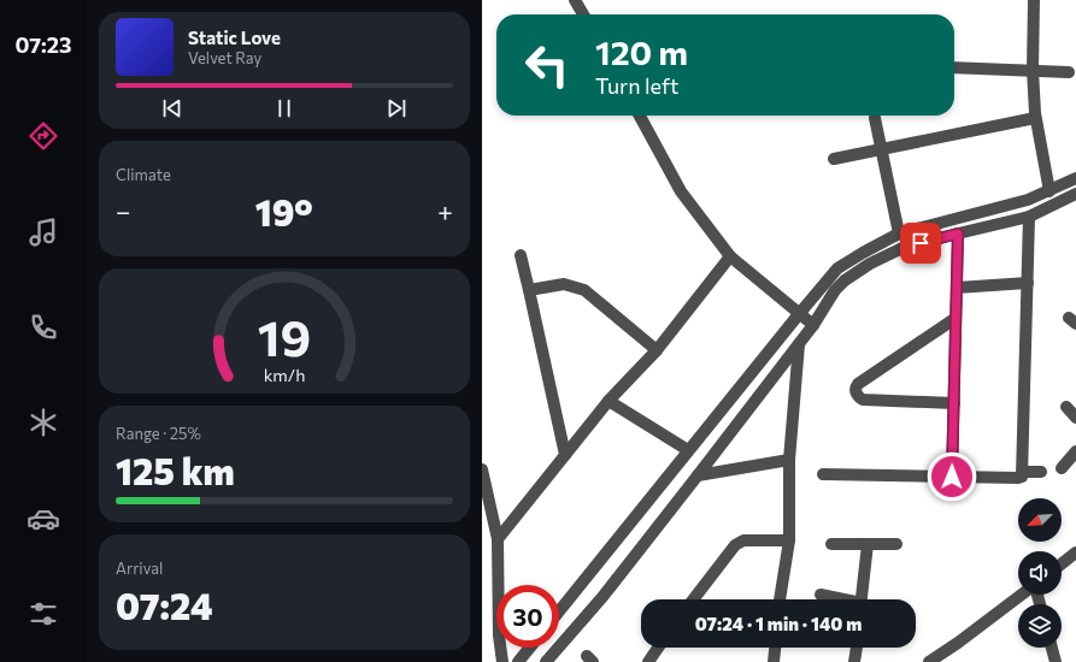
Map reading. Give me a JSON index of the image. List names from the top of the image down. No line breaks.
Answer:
{"north":"bottom left","page":{"tabs":"07:23","turn":["120 m","Turn left"],"song":["Static Love","Velvet Ray"],"tile":["Climate",["Range · 25%","125 km"],["Arrival","07:24"]],"heat":["−","19°","+"],"limit":"30","trip":"07:24 · 1 min · 140 m","gauge":["19","km/h"]}}
